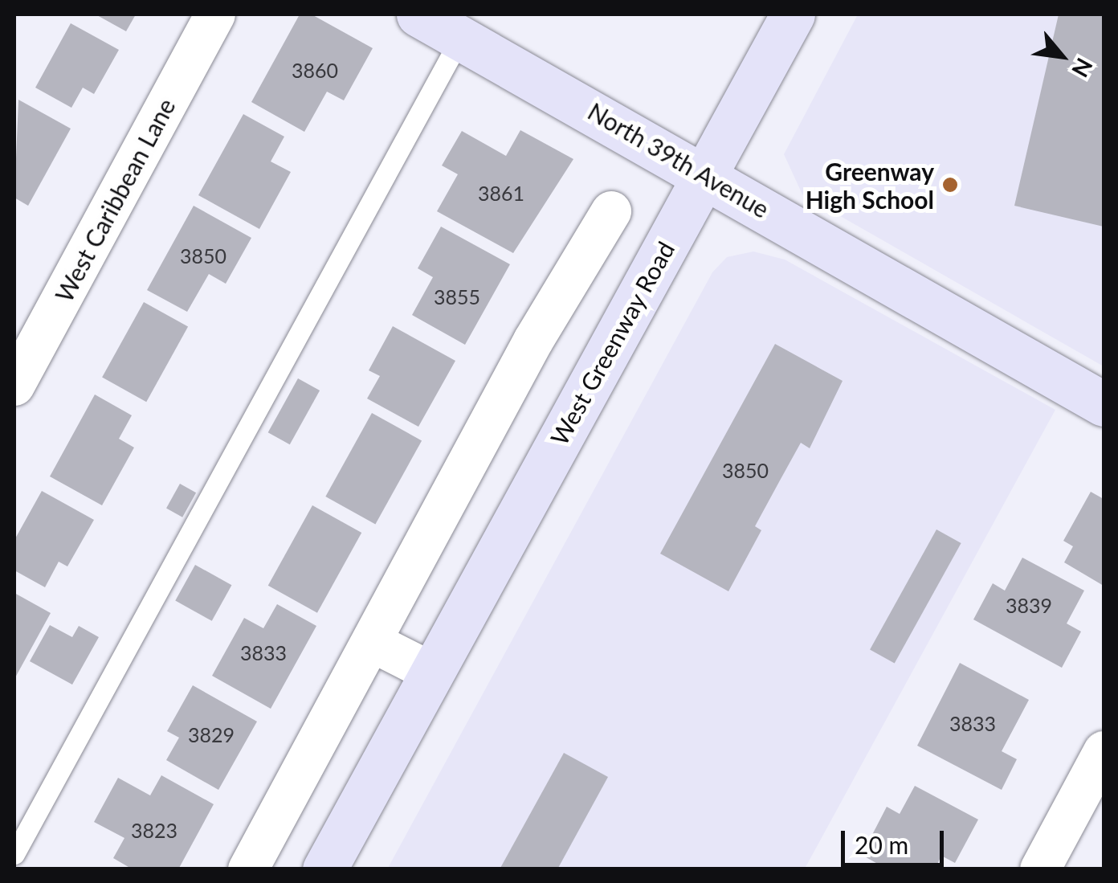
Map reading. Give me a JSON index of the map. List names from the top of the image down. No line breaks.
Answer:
{"streets":{"main road":["North 39th Avenue","West Greenway Road"],"street":["West Caribbean Lane"]},"crossings":[["North 39th Avenue","West Greenway Road"]],"places":["Greenway High School"],"house_numbers":["3860","3861","3850","3855","3850","3839","3833","3833","3829","3823"],"scale_bar":"20 m","north":"bottom right"}
